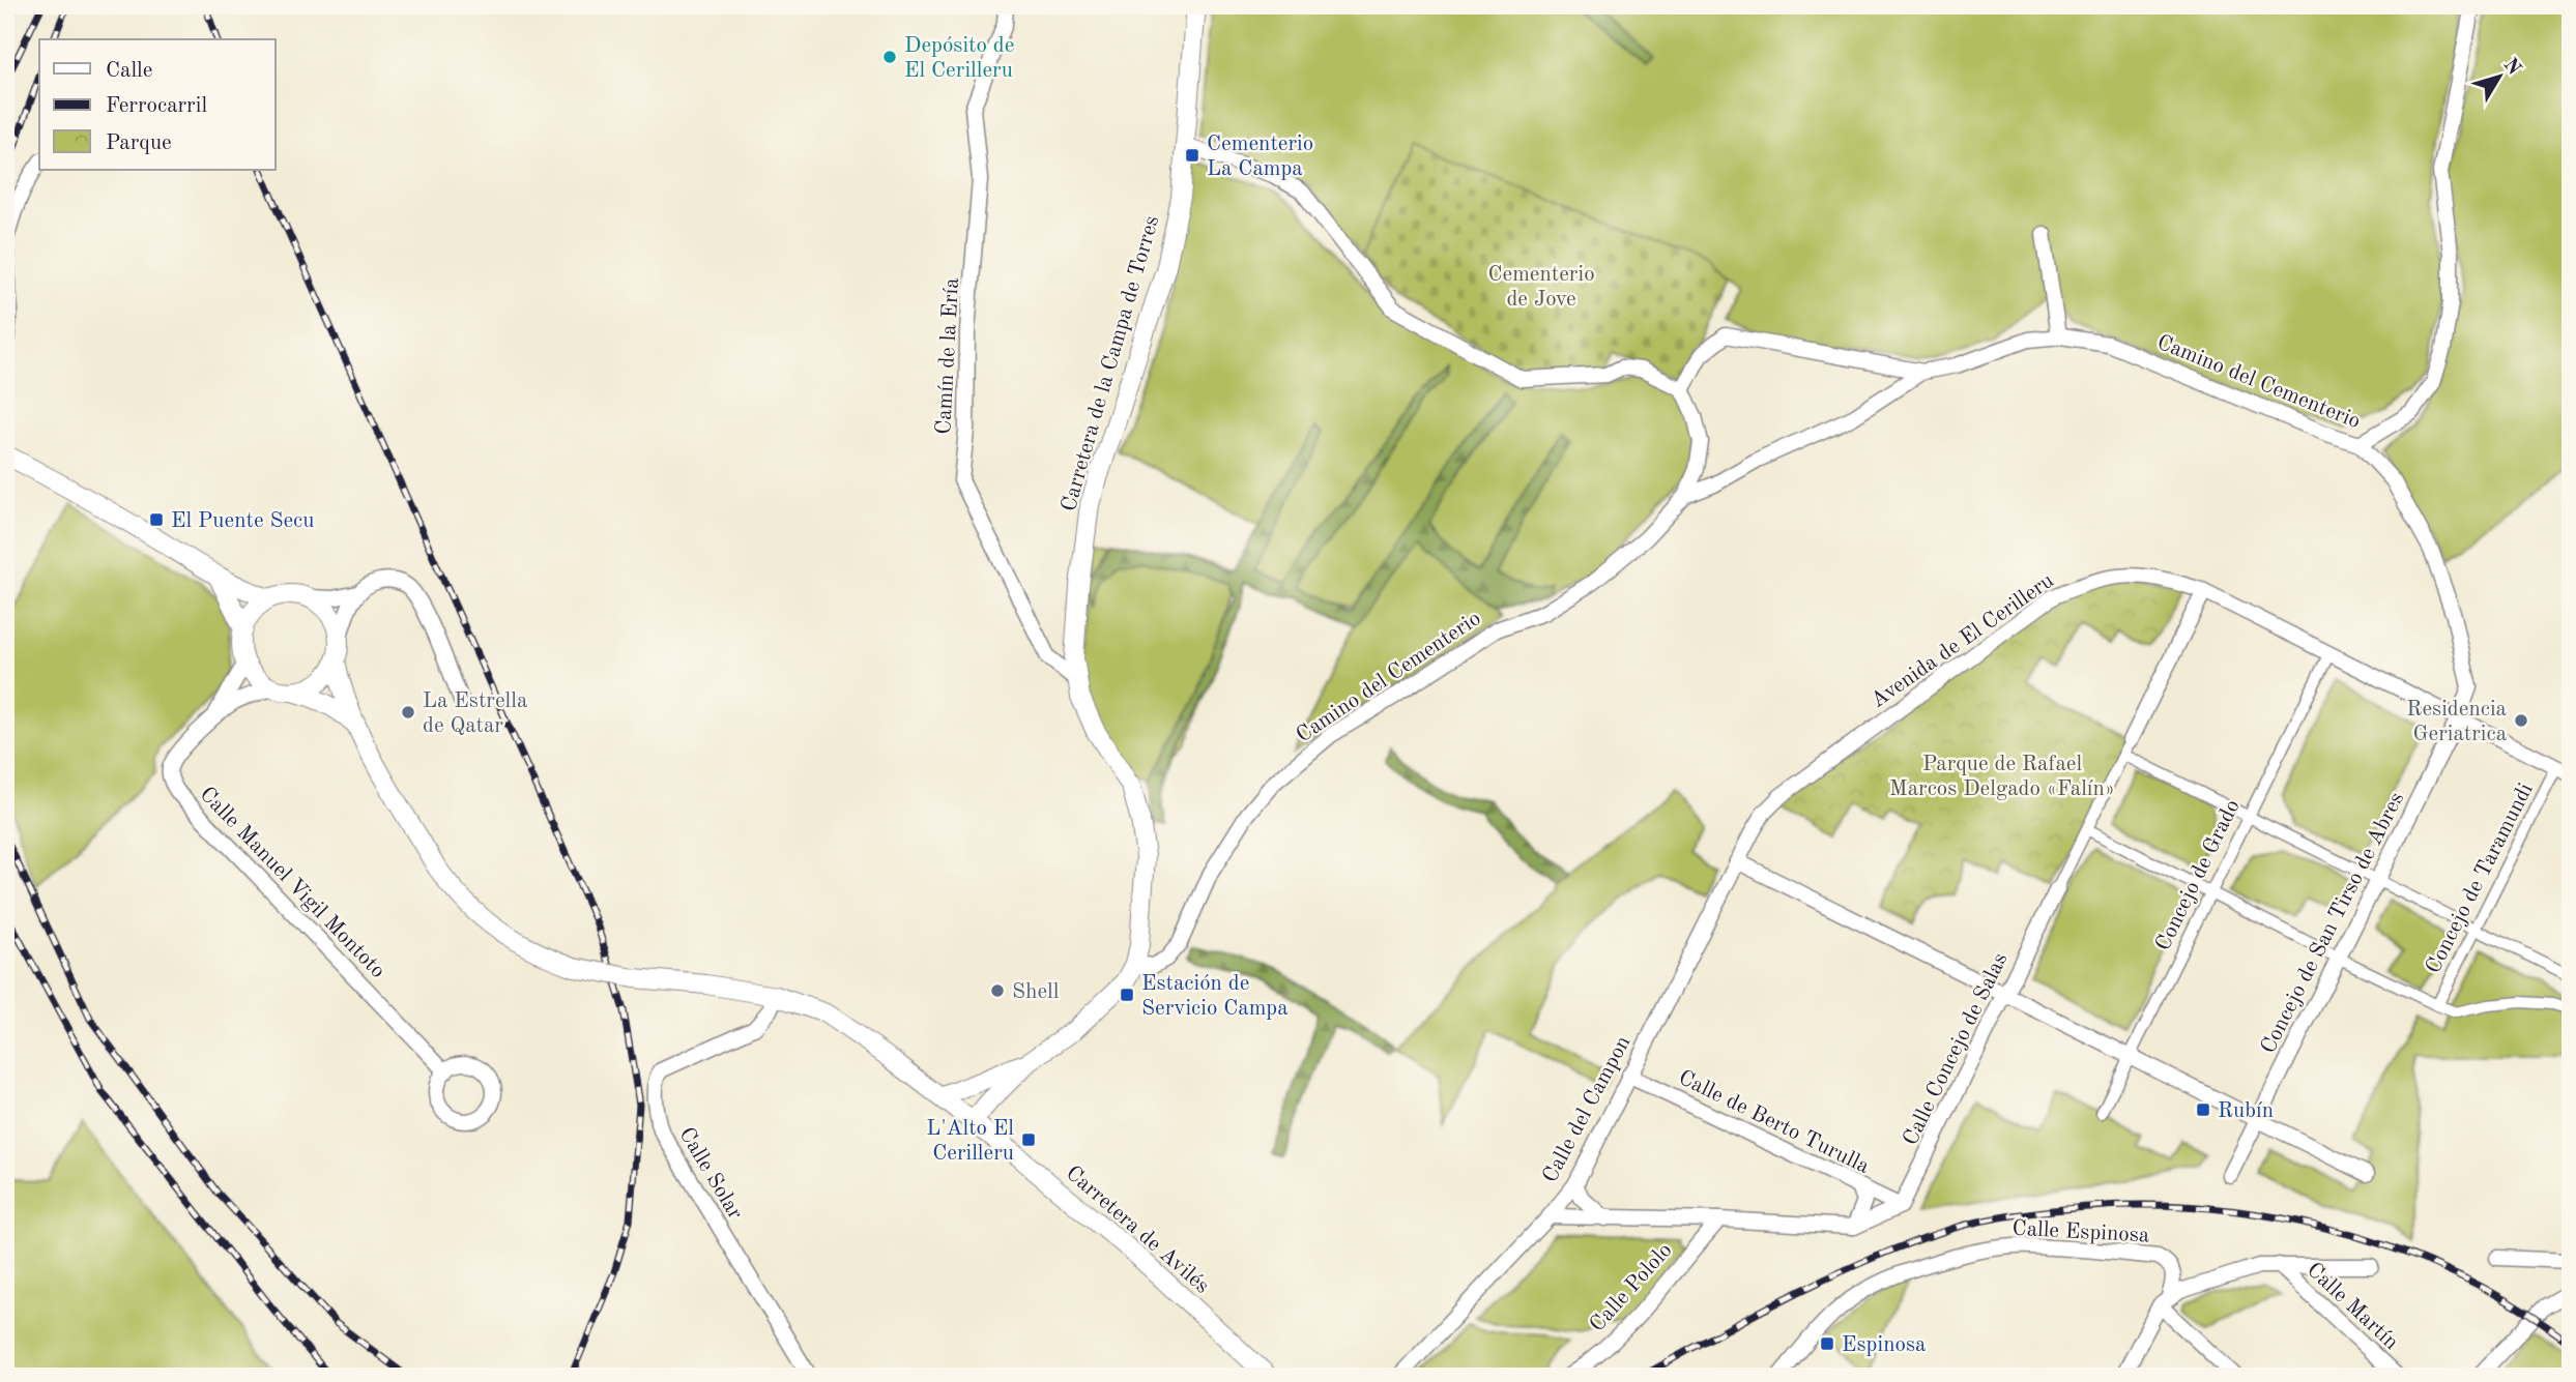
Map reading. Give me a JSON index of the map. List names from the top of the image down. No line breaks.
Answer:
{"streets":{"street":["Camín de la Ería","Carretera de la Campa de Torres","Camino del Cementerio","Avenida de El Cerilleru","Concejo de Grado","Concejo de Taramundi","Calle Manuel Vigil Montoto","Concejo de San Tirso de Abres","Calle Concejo de Salas","Calle del Campon","Calle de Berto Turulla","Calle Solar","Carretera de Avilés","Calle Espinosa","Calle Pololo","Calle Martín"]},"crossings":[["Camín de la Ería","Carretera de la Campa de Torres"],["Carretera de la Campa de Torres","Camino del Cementerio"],["Carretera de la Campa de Torres","Carretera de Avilés"],["Camino del Cementerio","Concejo de San Tirso de Abres"],["Avenida de El Cerilleru","Concejo de Grado"],["Avenida de El Cerilleru","Concejo de Taramundi"],["Avenida de El Cerilleru","Concejo de San Tirso de Abres"],["Avenida de El Cerilleru","Calle Concejo de Salas"],["Avenida de El Cerilleru","Calle del Campon"],["Calle Concejo de Salas","Calle de Berto Turulla"],["Calle del Campon","Calle de Berto Turulla"],["Calle Solar","Carretera de Avilés"]],"parks":["Cementerio de Jove","Parque de Rafael Marcos Delgado «Falín»"],"places":{"other":["Depósito de El Cerilleru","La Estrella de Qatar","Residencia Geriatrica","Shell"],"transit":["Cementerio La Campa","El Puente Secu","Estación de Servicio Campa","Rubín","L'Alto El Cerilleru","Espinosa"]},"legend":["Calle","Ferrocarril","Parque"],"north":"top right"}
